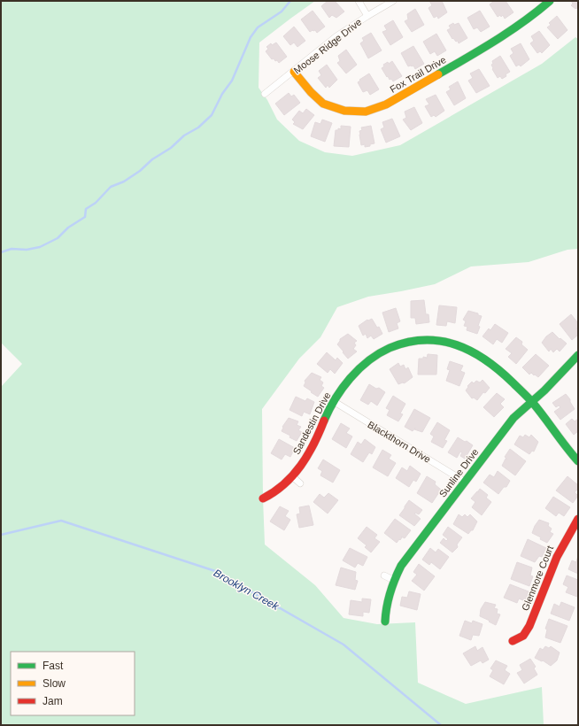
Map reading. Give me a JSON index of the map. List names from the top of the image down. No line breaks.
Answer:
{"streets":{"street":["Moose Ridge Drive","Fox Trail Drive","Sandestin Drive","Blackthorn Drive","Sunline Drive","Glenmore Court"]},"crossings":[["Moose Ridge Drive","Fox Trail Drive"],["Sandestin Drive","Blackthorn Drive"],["Sandestin Drive","Sunline Drive"],["Blackthorn Drive","Sunline Drive"]],"water":["Brooklyn Creek"],"legend":["Fast","Slow","Jam"]}
